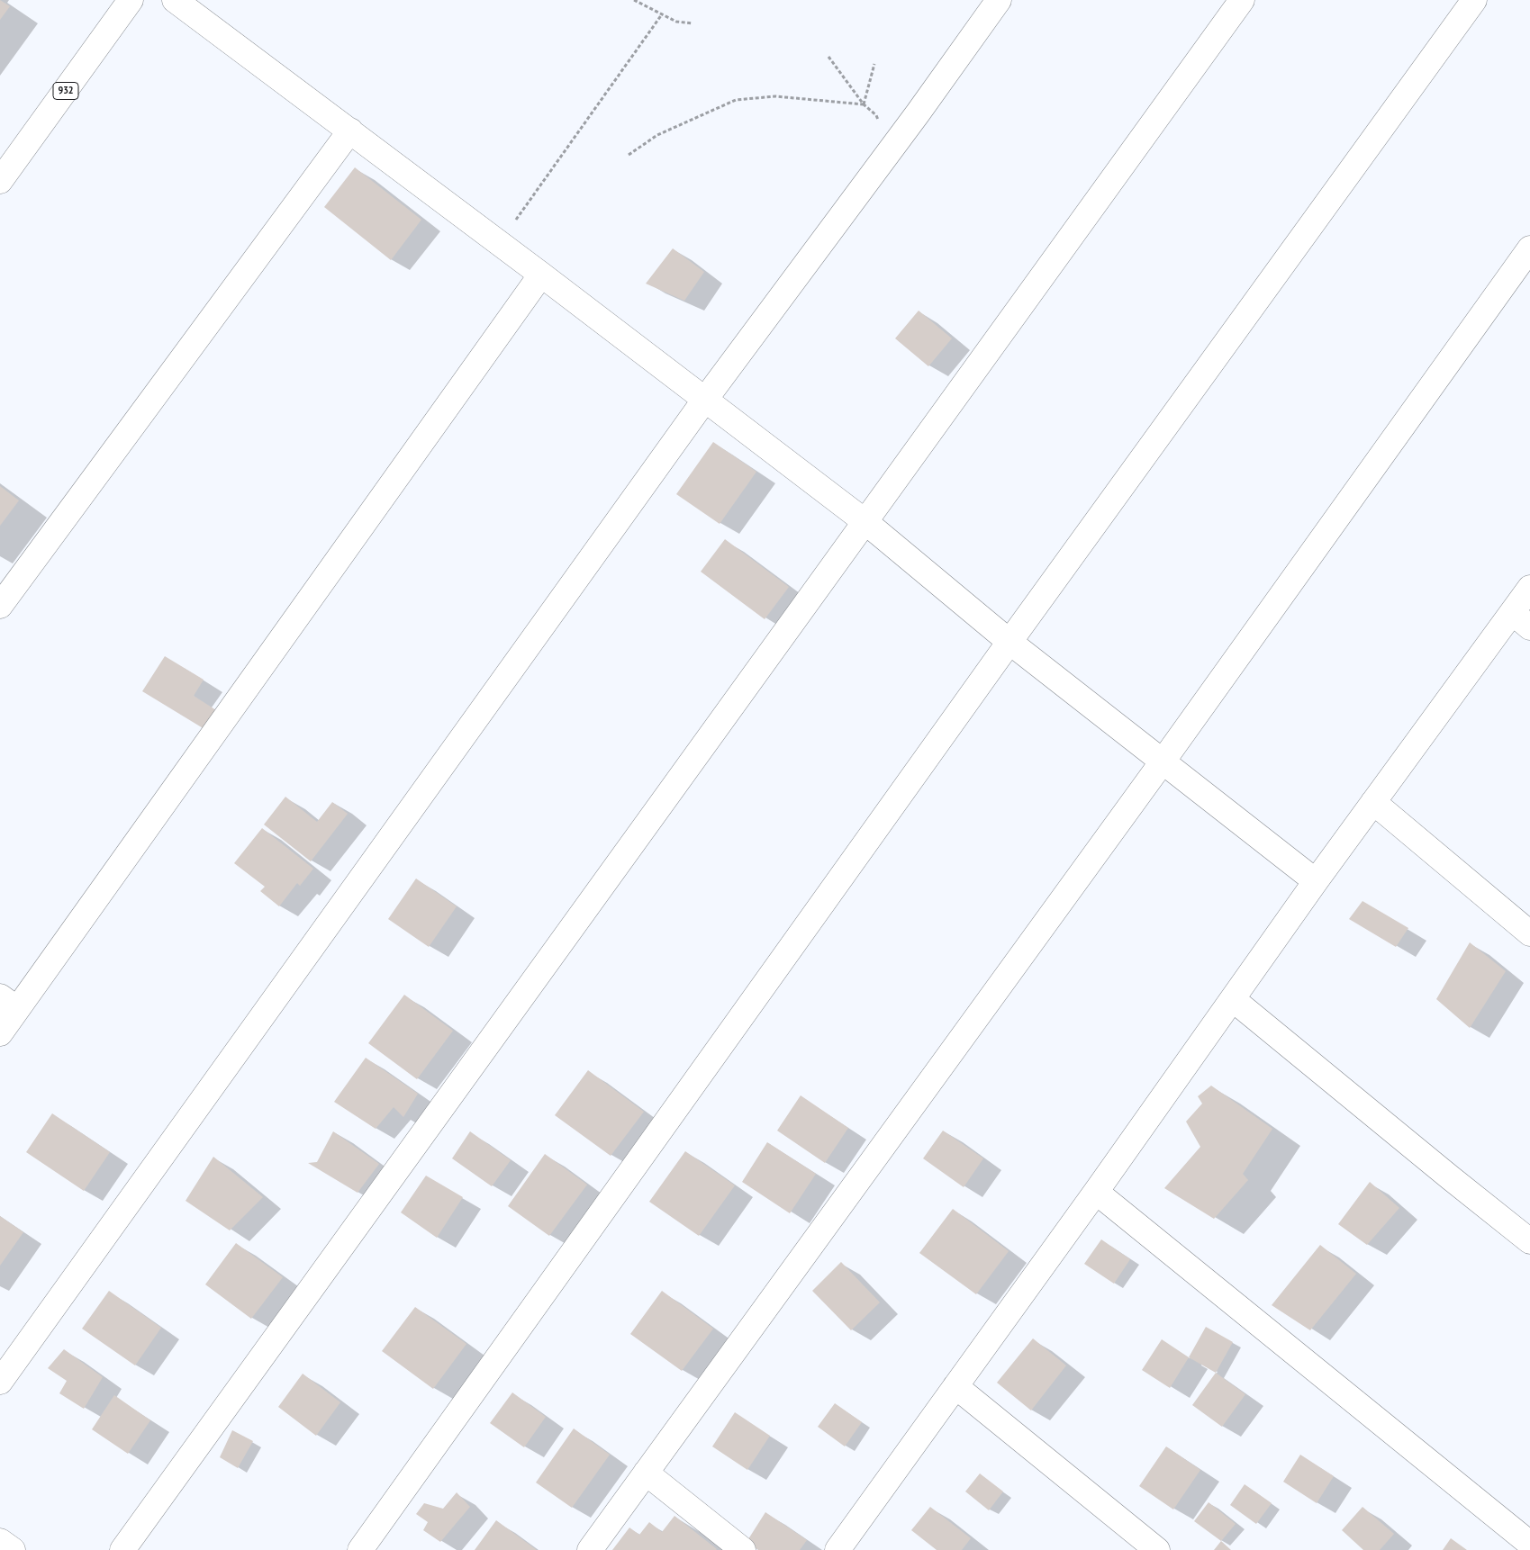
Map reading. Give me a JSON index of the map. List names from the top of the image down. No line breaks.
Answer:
{"streets":{"street":["932"]}}
